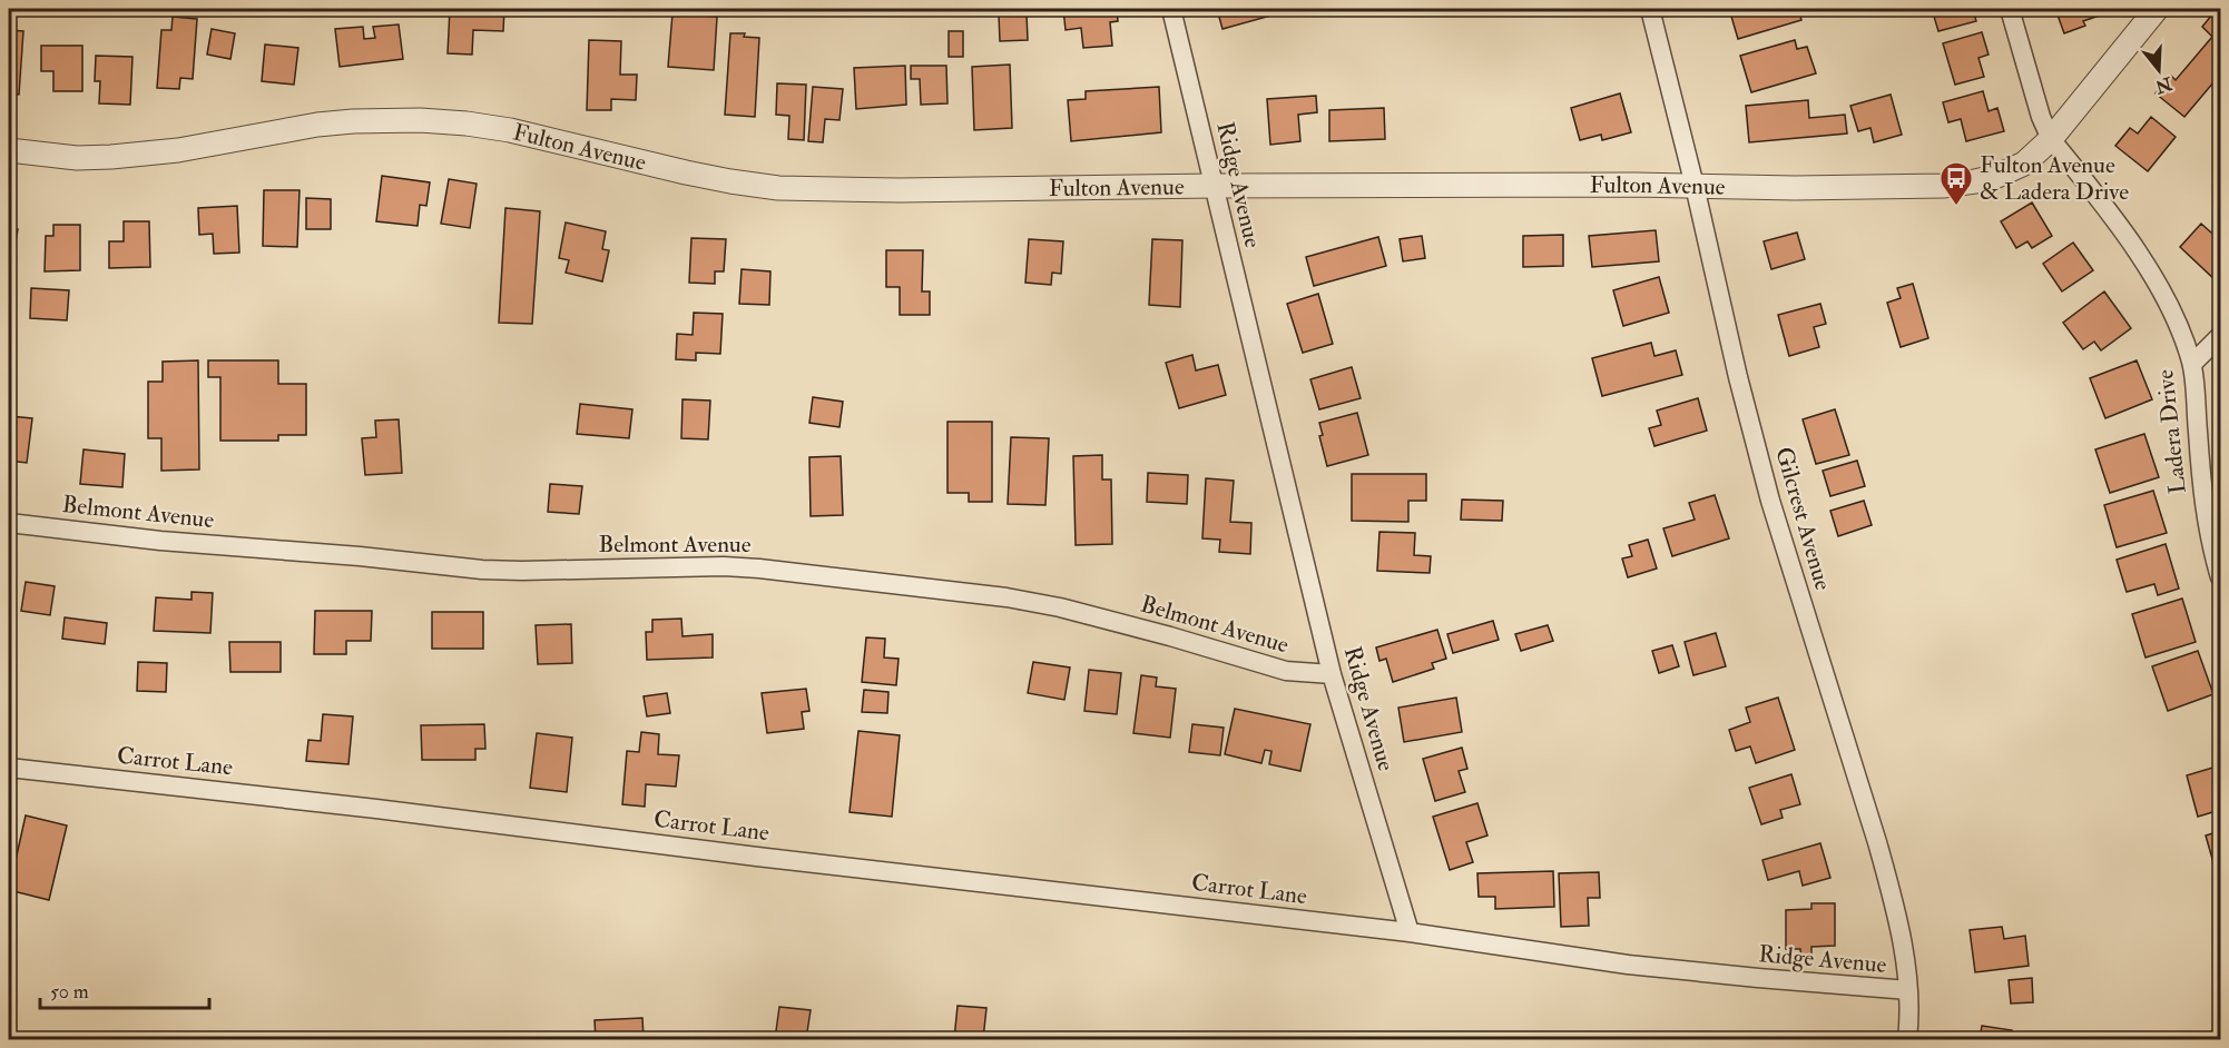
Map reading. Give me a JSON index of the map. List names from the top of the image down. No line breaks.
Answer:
{"streets":{"street":["Fulton Avenue","Ridge Avenue","Ladera Drive","Belmont Avenue","Gilcrest Avenue","Carrot Lane"]},"crossings":[["Fulton Avenue","Ridge Avenue"],["Fulton Avenue","Ladera Drive"],["Fulton Avenue","Gilcrest Avenue"],["Ridge Avenue","Belmont Avenue"],["Ridge Avenue","Gilcrest Avenue"],["Ridge Avenue","Carrot Lane"]],"places":{"bus stop":["Fulton Avenue & Ladera Drive"]},"scale_bar":"50 m","north":"bottom"}
